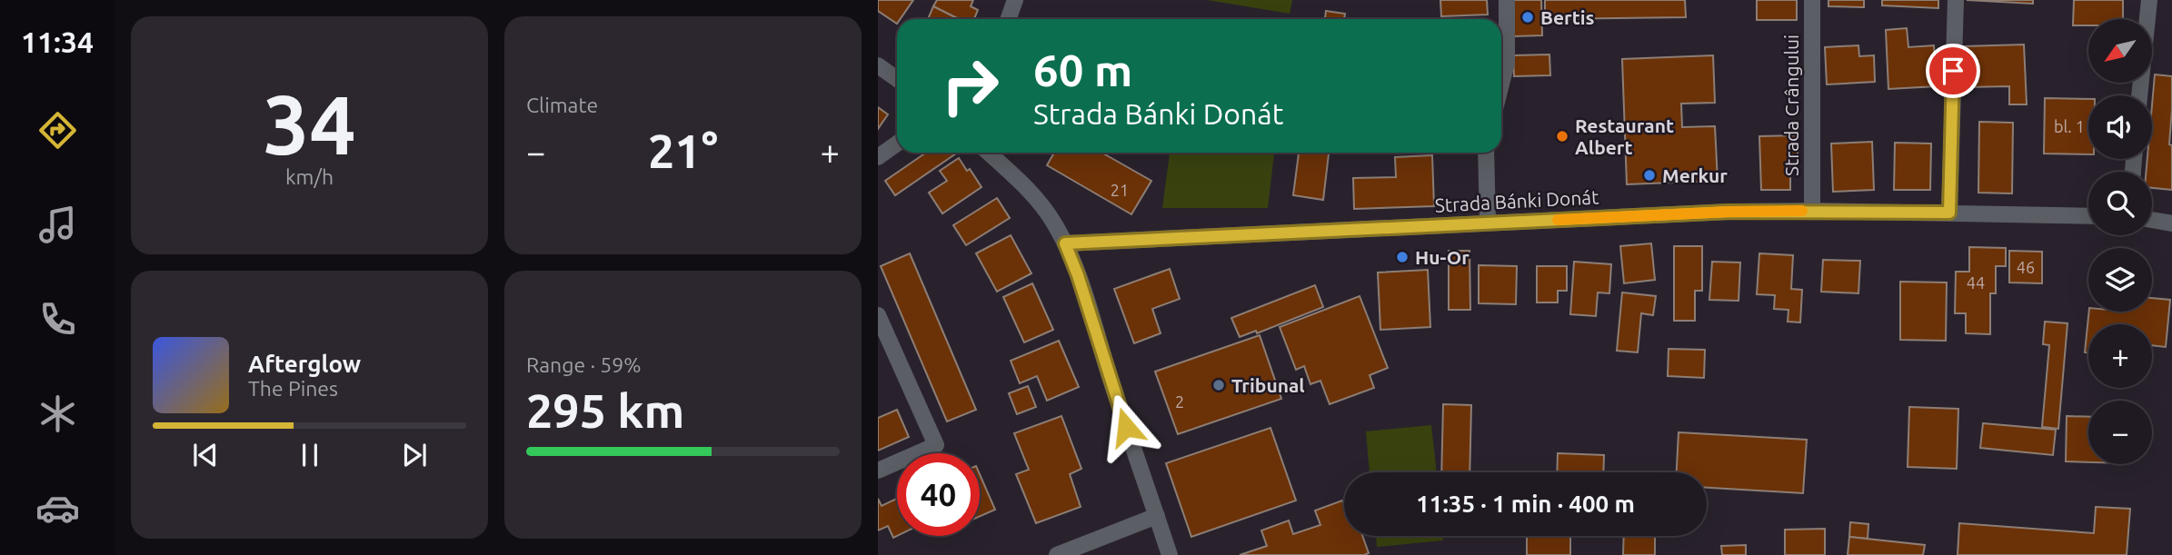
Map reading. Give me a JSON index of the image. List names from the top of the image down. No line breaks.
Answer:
{"streets":{"street":["Strada Crângului","Strada Bánki Donát"]},"crossings":[["Strada Crângului","Strada Bánki Donát"]],"places":["Bertis","Restaurant Albert","Merkur","Hu-Or","Tribunal"],"house_numbers":["bl. 1","21","46","44","2"],"north":"bottom left","page":{"tabs":"11:34","tile":[["34","km/h"],"Climate",["Range · 59%","295 km"]],"map_buttons":["+","−"],"turn":["60 m","Strada Bánki Donát"],"heat":["−","21°","+"],"song":["Afterglow","The Pines"],"limit":"40","trip":"11:35 · 1 min · 400 m"}}
